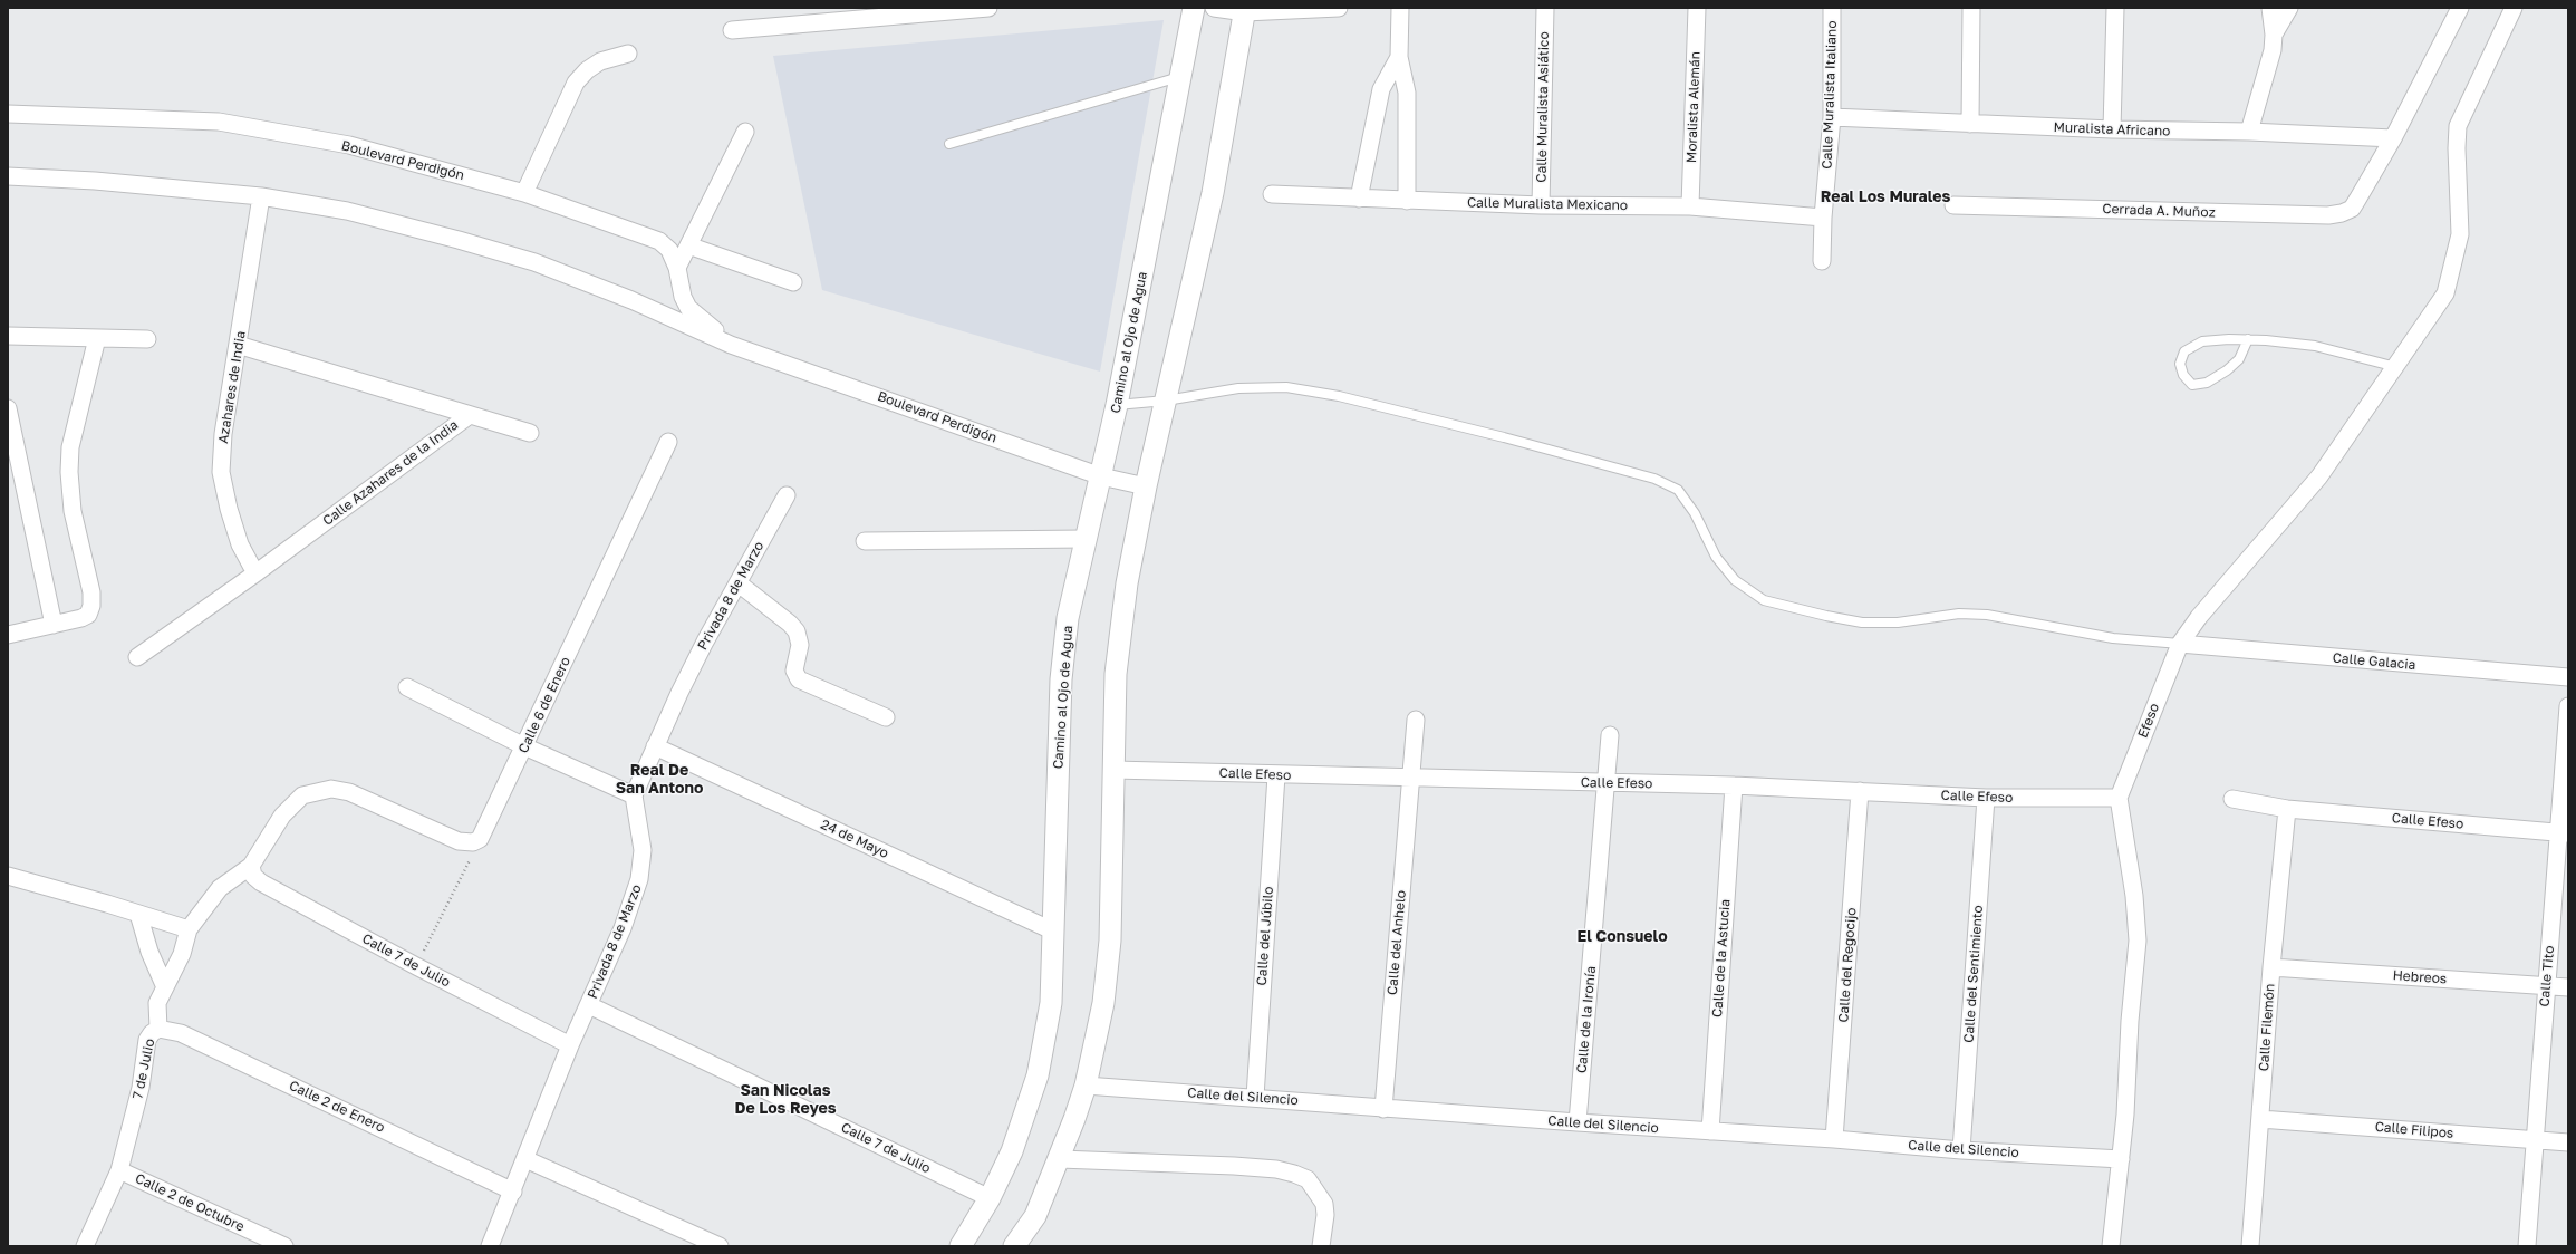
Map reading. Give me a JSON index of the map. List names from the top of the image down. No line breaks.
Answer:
{"streets":{"street":["Calle Muralista Italiano","Calle Muralista Asiático","Moralista Alemán","Muralista Africano","Boulevard Perdigón","Calle Muralista Mexicano","Cerrada A. Muñoz","Camino al Ojo de Agua","Azahares de India","Calle Azahares de la India","Privada 8 de Marzo","Calle Galacia","Calle 6 de Enero","Efeso","Calle Efeso","24 de Mayo","Calle del Júbilo","Calle del Anhelo","Calle de la Astucia","Calle 7 de Julio","Calle del Regocijo","Calle del Sentimiento","Calle Tito","Hebreos","Calle de la Ironía","Calle Filemón","7 de Julio","Calle del Silencio","Calle 2 de Enero","Calle Filipos","Calle 2 de Octubre"]},"crossings":[["Calle Muralista Italiano","Muralista Africano"],["Calle Muralista Italiano","Calle Muralista Mexicano"],["Calle Muralista Asiático","Calle Muralista Mexicano"],["Moralista Alemán","Calle Muralista Mexicano"],["Muralista Africano","Cerrada A. Muñoz"],["Boulevard Perdigón","Camino al Ojo de Agua"],["Boulevard Perdigón","Azahares de India"],["Camino al Ojo de Agua","24 de Mayo"],["Camino al Ojo de Agua","Calle 7 de Julio"],["Azahares de India","Calle Azahares de la India"],["Privada 8 de Marzo","24 de Mayo"],["Privada 8 de Marzo","Calle 7 de Julio"],["Privada 8 de Marzo","Calle 2 de Enero"],["Calle Galacia","Efeso"],["Efeso","Calle Efeso"],["Calle Efeso","Calle del Júbilo"],["Calle Efeso","Calle del Anhelo"],["Calle Efeso","Calle de la Astucia"],["Calle Efeso","Calle del Regocijo"],["Calle Efeso","Calle del Sentimiento"],["Calle Efeso","Calle Tito"],["Calle Efeso","Calle de la Ironía"],["Calle Efeso","Calle Filemón"],["Calle del Júbilo","Calle del Silencio"],["Calle del Anhelo","Calle del Silencio"],["Calle de la Astucia","Calle del Silencio"],["Calle 7 de Julio","7 de Julio"],["Calle del Regocijo","Calle del Silencio"],["Calle del Sentimiento","Calle del Silencio"],["Calle Tito","Hebreos"],["Calle Tito","Calle Filipos"],["Hebreos","Calle Filemón"],["Calle de la Ironía","Calle del Silencio"],["Calle Filemón","Calle Filipos"],["7 de Julio","Calle 2 de Enero"],["7 de Julio","Calle 2 de Octubre"]],"districts":["Real Los Murales","Real De San Antono","El Consuelo","San Nicolas De Los Reyes"]}
